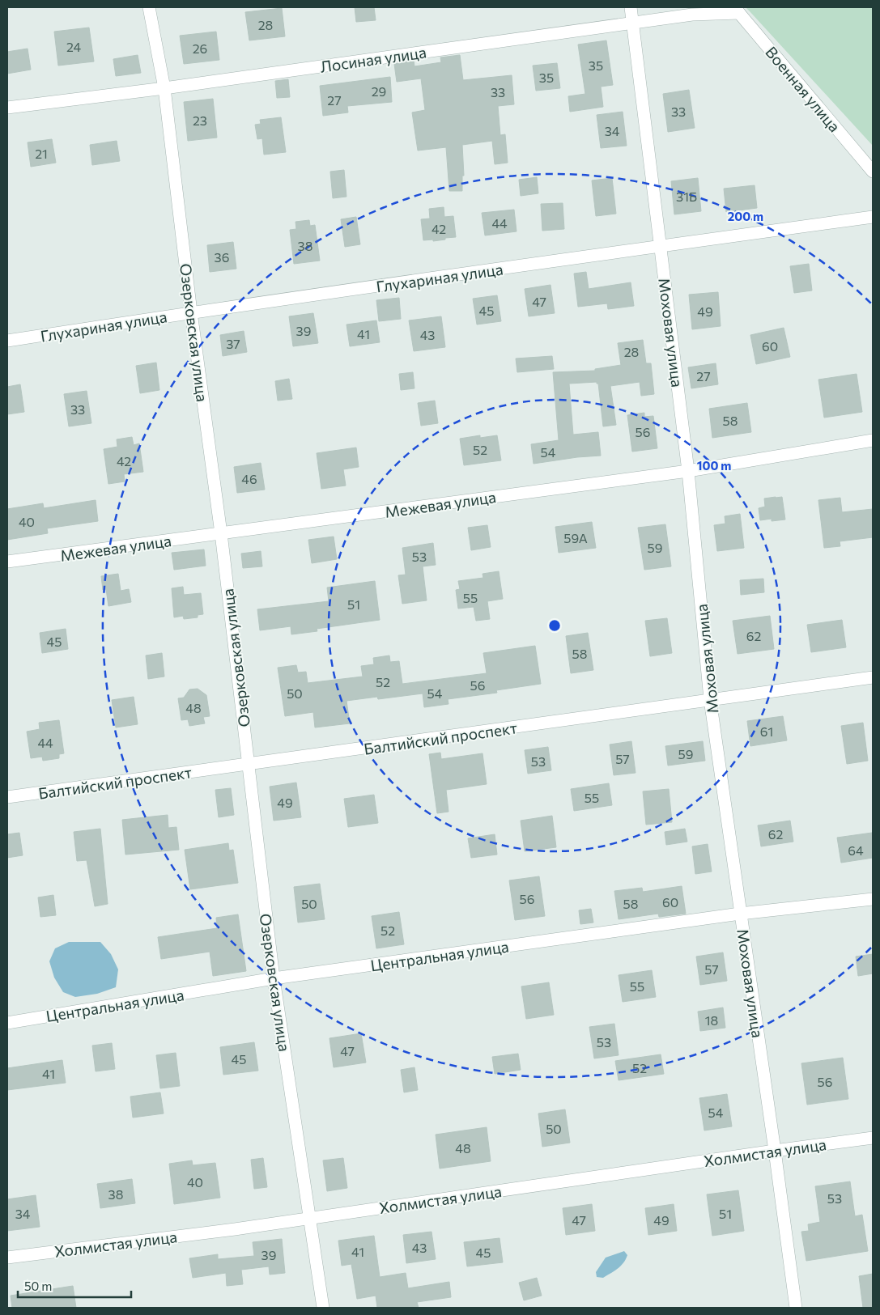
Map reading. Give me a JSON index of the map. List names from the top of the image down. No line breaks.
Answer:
{"streets":{"street":["Лосиная улица","Военная улица","Глухариная улица","Озерковская улица","Моховая улица","Межевая улица","Балтийский проспект","Центральная улица","Холмистая улица"]},"crossings":[["Лосиная улица","Военная улица"],["Лосиная улица","Озерковская улица"],["Лосиная улица","Моховая улица"],["Глухариная улица","Озерковская улица"],["Глухариная улица","Моховая улица"],["Озерковская улица","Межевая улица"],["Озерковская улица","Балтийский проспект"],["Озерковская улица","Центральная улица"],["Озерковская улица","Холмистая улица"],["Моховая улица","Межевая улица"],["Моховая улица","Балтийский проспект"],["Моховая улица","Центральная улица"],["Моховая улица","Холмистая улица"]],"house_numbers":["28","24","26","35","35","29","33","27","33","23","34","21","31Б","44","42","38","36","47","45","49","39","41","43","37","60","28","27","33","58","56","52","54","42","46","40","59А","59","53","55","51","62","45","58","52","56","50","54","48","61","44","59","57","53","55","49","62","64","56","60","50","58","52","57","55","18","53","47","45","52","41","56","54","50","48","40","38","53","34","51","47","49","43","41","45","39"],"scale_bar":"50 m","rings":["200 m","100 m"]}
